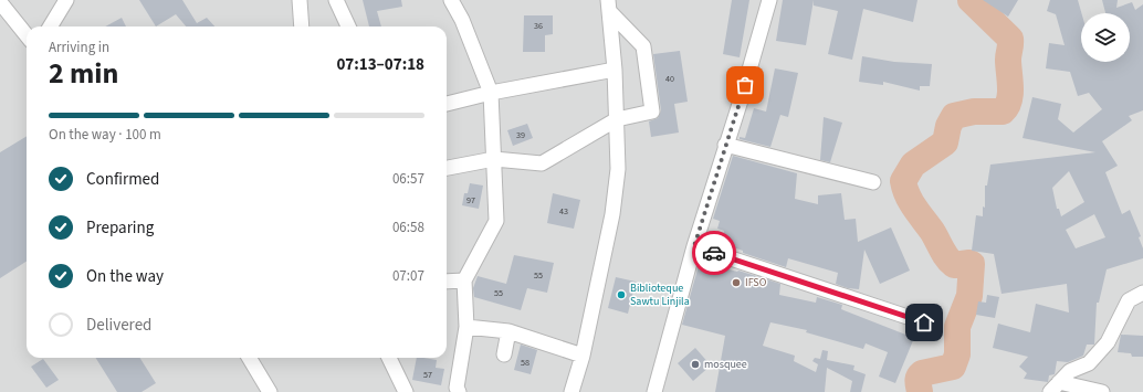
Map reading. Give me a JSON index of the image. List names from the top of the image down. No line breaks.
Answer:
{"places":["IFSO","Biblioteque Sawtu Linjila","mosquee"],"house_numbers":["36","40","39","97","43","55","55","58","57"],"page":{"heading":["2 min","Arriving in","07:13–07:18"],"bar":"On the way · 100 m","list":[["Confirmed","06:57"],["Preparing","06:58"],["On the way","07:07"],"Delivered"]}}
